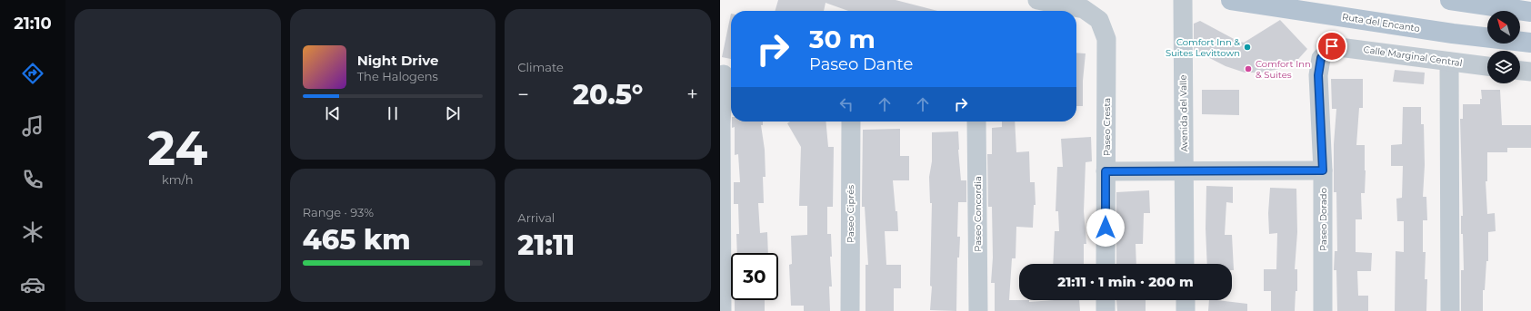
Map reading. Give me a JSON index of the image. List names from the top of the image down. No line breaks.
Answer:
{"streets":{"main road":["Ruta del Encanto"],"street":["Calle Marginal Central","Avenida del Valle","Paseo Cresta","Paseo Ciprés","Paseo Concordia","Paseo Dorado"]},"crossings":[["Calle Marginal Central","Paseo Dorado"]],"places":["Comfort Inn & Suites Levittown","Comfort Inn & Suites"],"north":"top left","page":{"tabs":"21:10","tile":[["24","km/h"],"Climate",["Range · 93%","465 km"],["Arrival","21:11"]],"turn":["30 m","Paseo Dante"],"song":["Night Drive","The Halogens"],"heat":["−","20.5°","+"],"limit":"30","trip":"21:11 · 1 min · 200 m"}}
